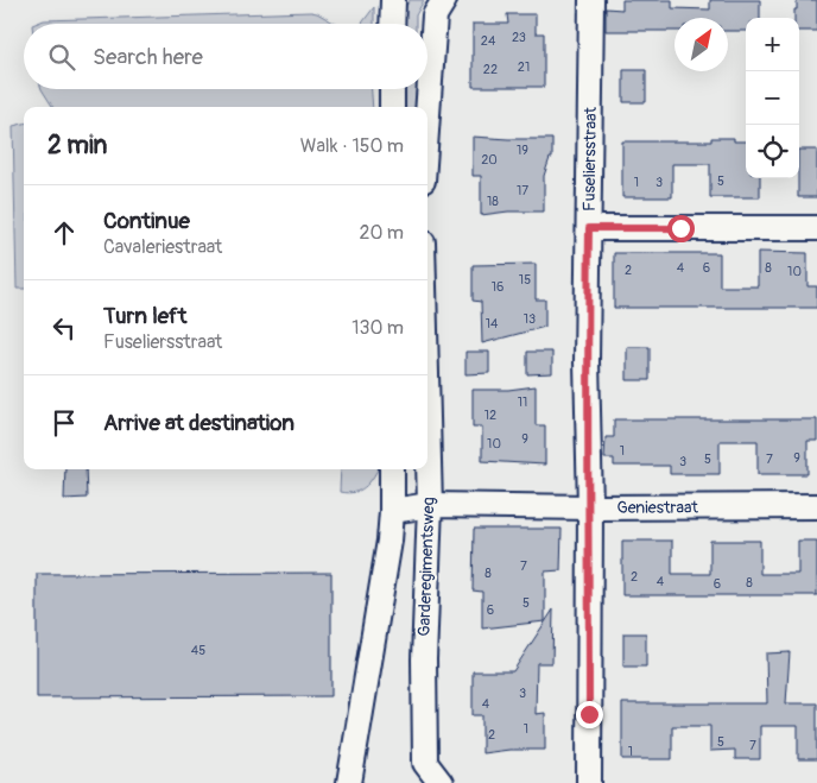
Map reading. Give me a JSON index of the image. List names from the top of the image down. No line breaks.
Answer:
{"streets":{"street":["Fuseliersstraat","Geniestraat","Garderegimentsweg"]},"crossings":[["Fuseliersstraat","Geniestraat"],["Geniestraat","Garderegimentsweg"]],"house_numbers":["23","24","21","22","19","20","5","1","3","17","18","4","6","8","2","10","15","16","13","14","11","12","9","10","1","9","5","7","3","7","8","2","4","8","6","5","6","45","3","4","1","2","5","7","1"],"north":"top right","page":{"map_buttons":["+","−"],"search":"Search here","heading":["2 min","Walk · 150 m"],"list":[["Continue","Cavaleriestraat","20 m"],["Turn left","Fuseliersstraat","130 m"],"Arrive at destination"]}}
